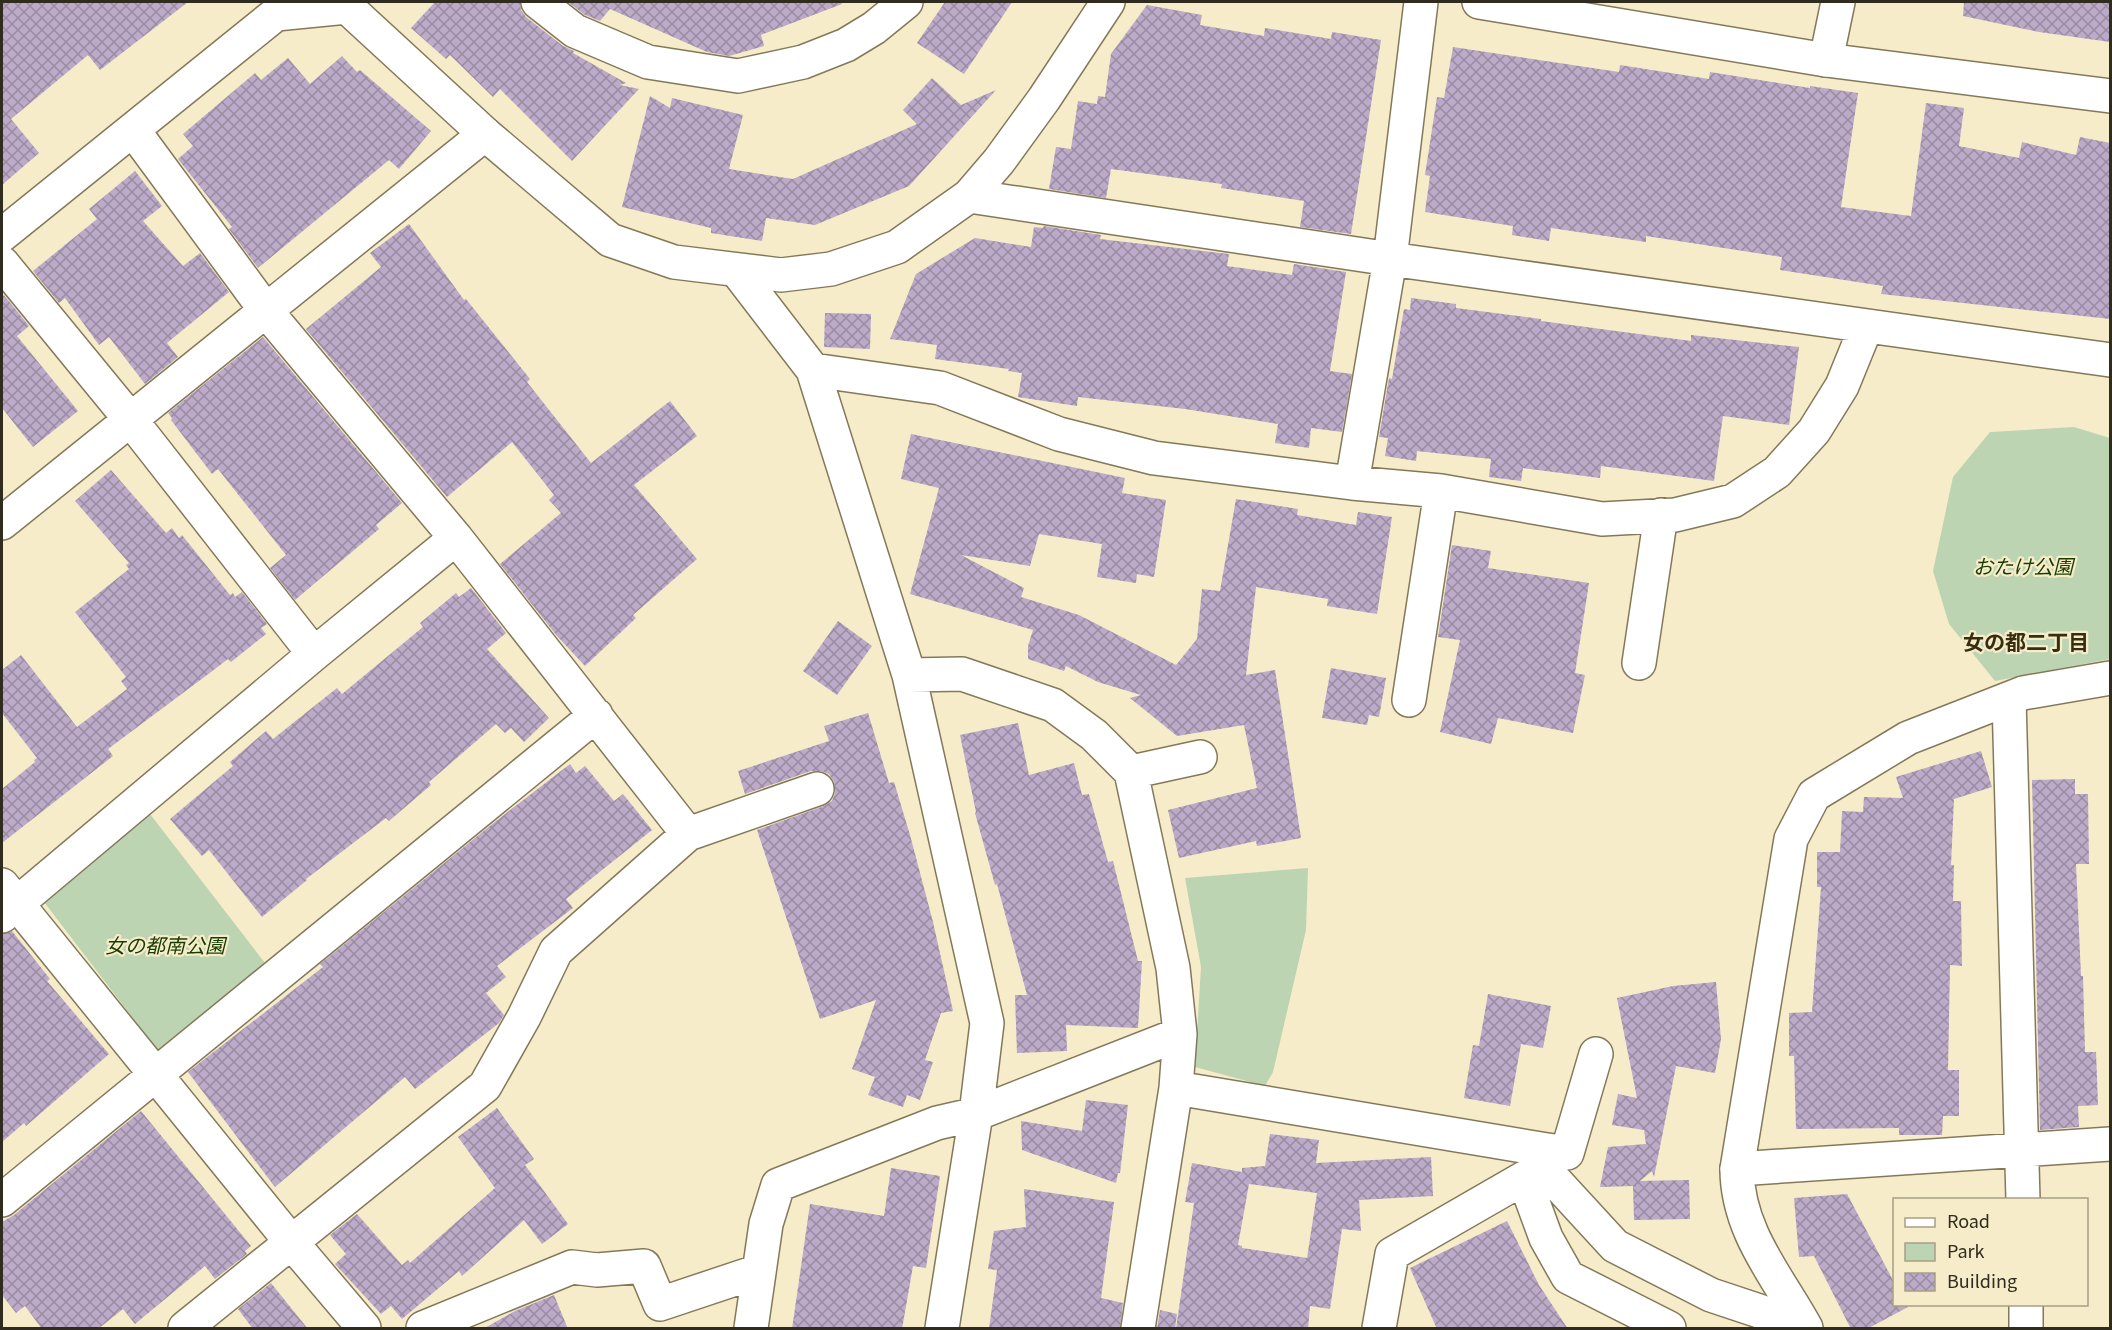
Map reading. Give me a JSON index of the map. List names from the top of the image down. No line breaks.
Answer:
{"districts":["女の都二丁目"],"parks":["おたけ公園","女の都南公園"],"legend":["Road","Park","Building"]}
